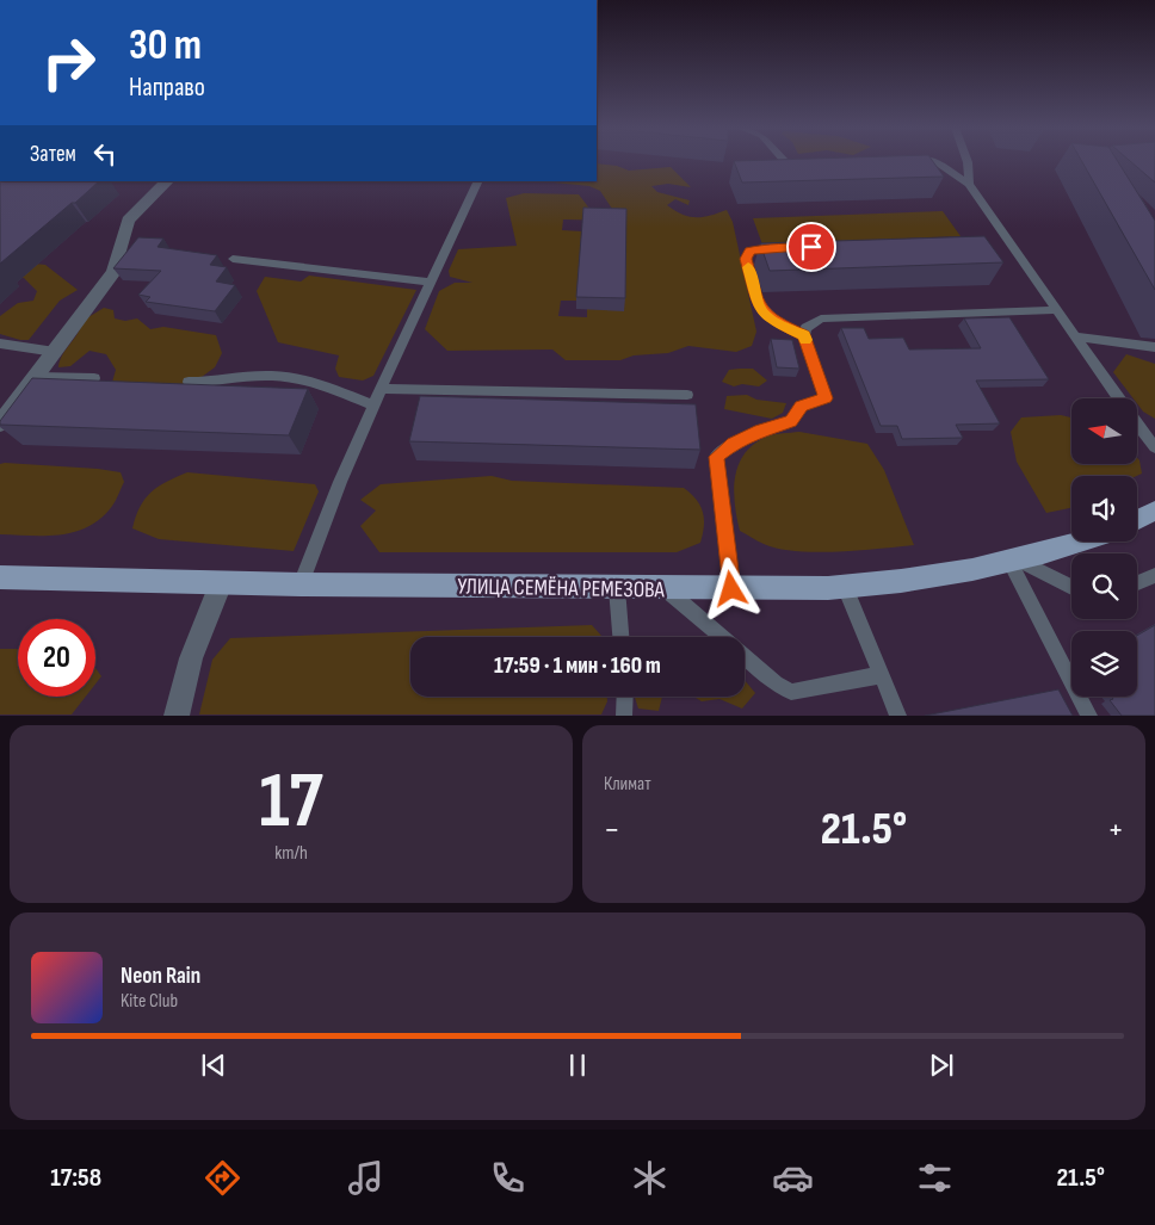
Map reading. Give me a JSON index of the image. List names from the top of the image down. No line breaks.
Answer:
{"streets":{"main road":["УЛИЦА СЕМЁНА РЕМЕЗОВА"]},"north":"left","page":{"turn":["30 m","Направо"],"then":"Затем","limit":"20","trip":"17:59 · 1 мин · 160 m","tile":[["17","km/h"],"Климат"],"heat":["−","21.5°","+"],"song":["Neon Rain","Kite Club"],"tabs":["17:58","21.5°"]}}
